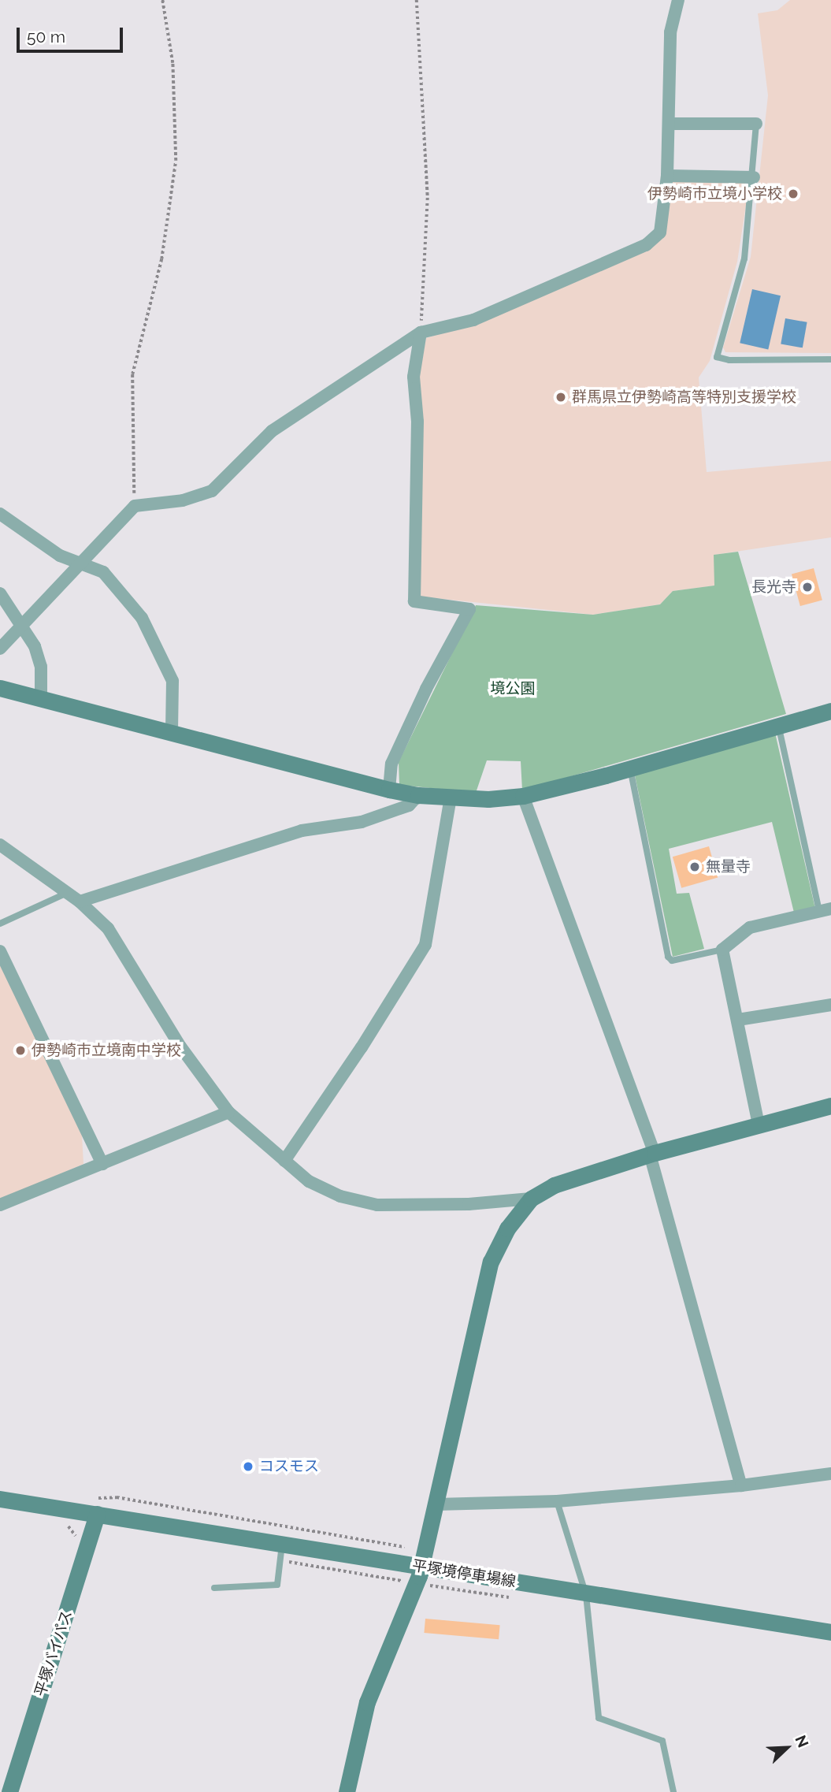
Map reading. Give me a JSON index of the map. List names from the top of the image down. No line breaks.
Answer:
{"streets":{"street":["平塚境停車場線","平塚バイパス"]},"crossings":[["平塚境停車場線","平塚バイパス"]],"parks":["境公園"],"places":["伊勢崎市立境小学校","群馬県立伊勢崎高等特別支援学校","長光寺","無量寺","伊勢崎市立境南中学校","コスモス"],"scale_bar":"50 m","north":"top right"}
